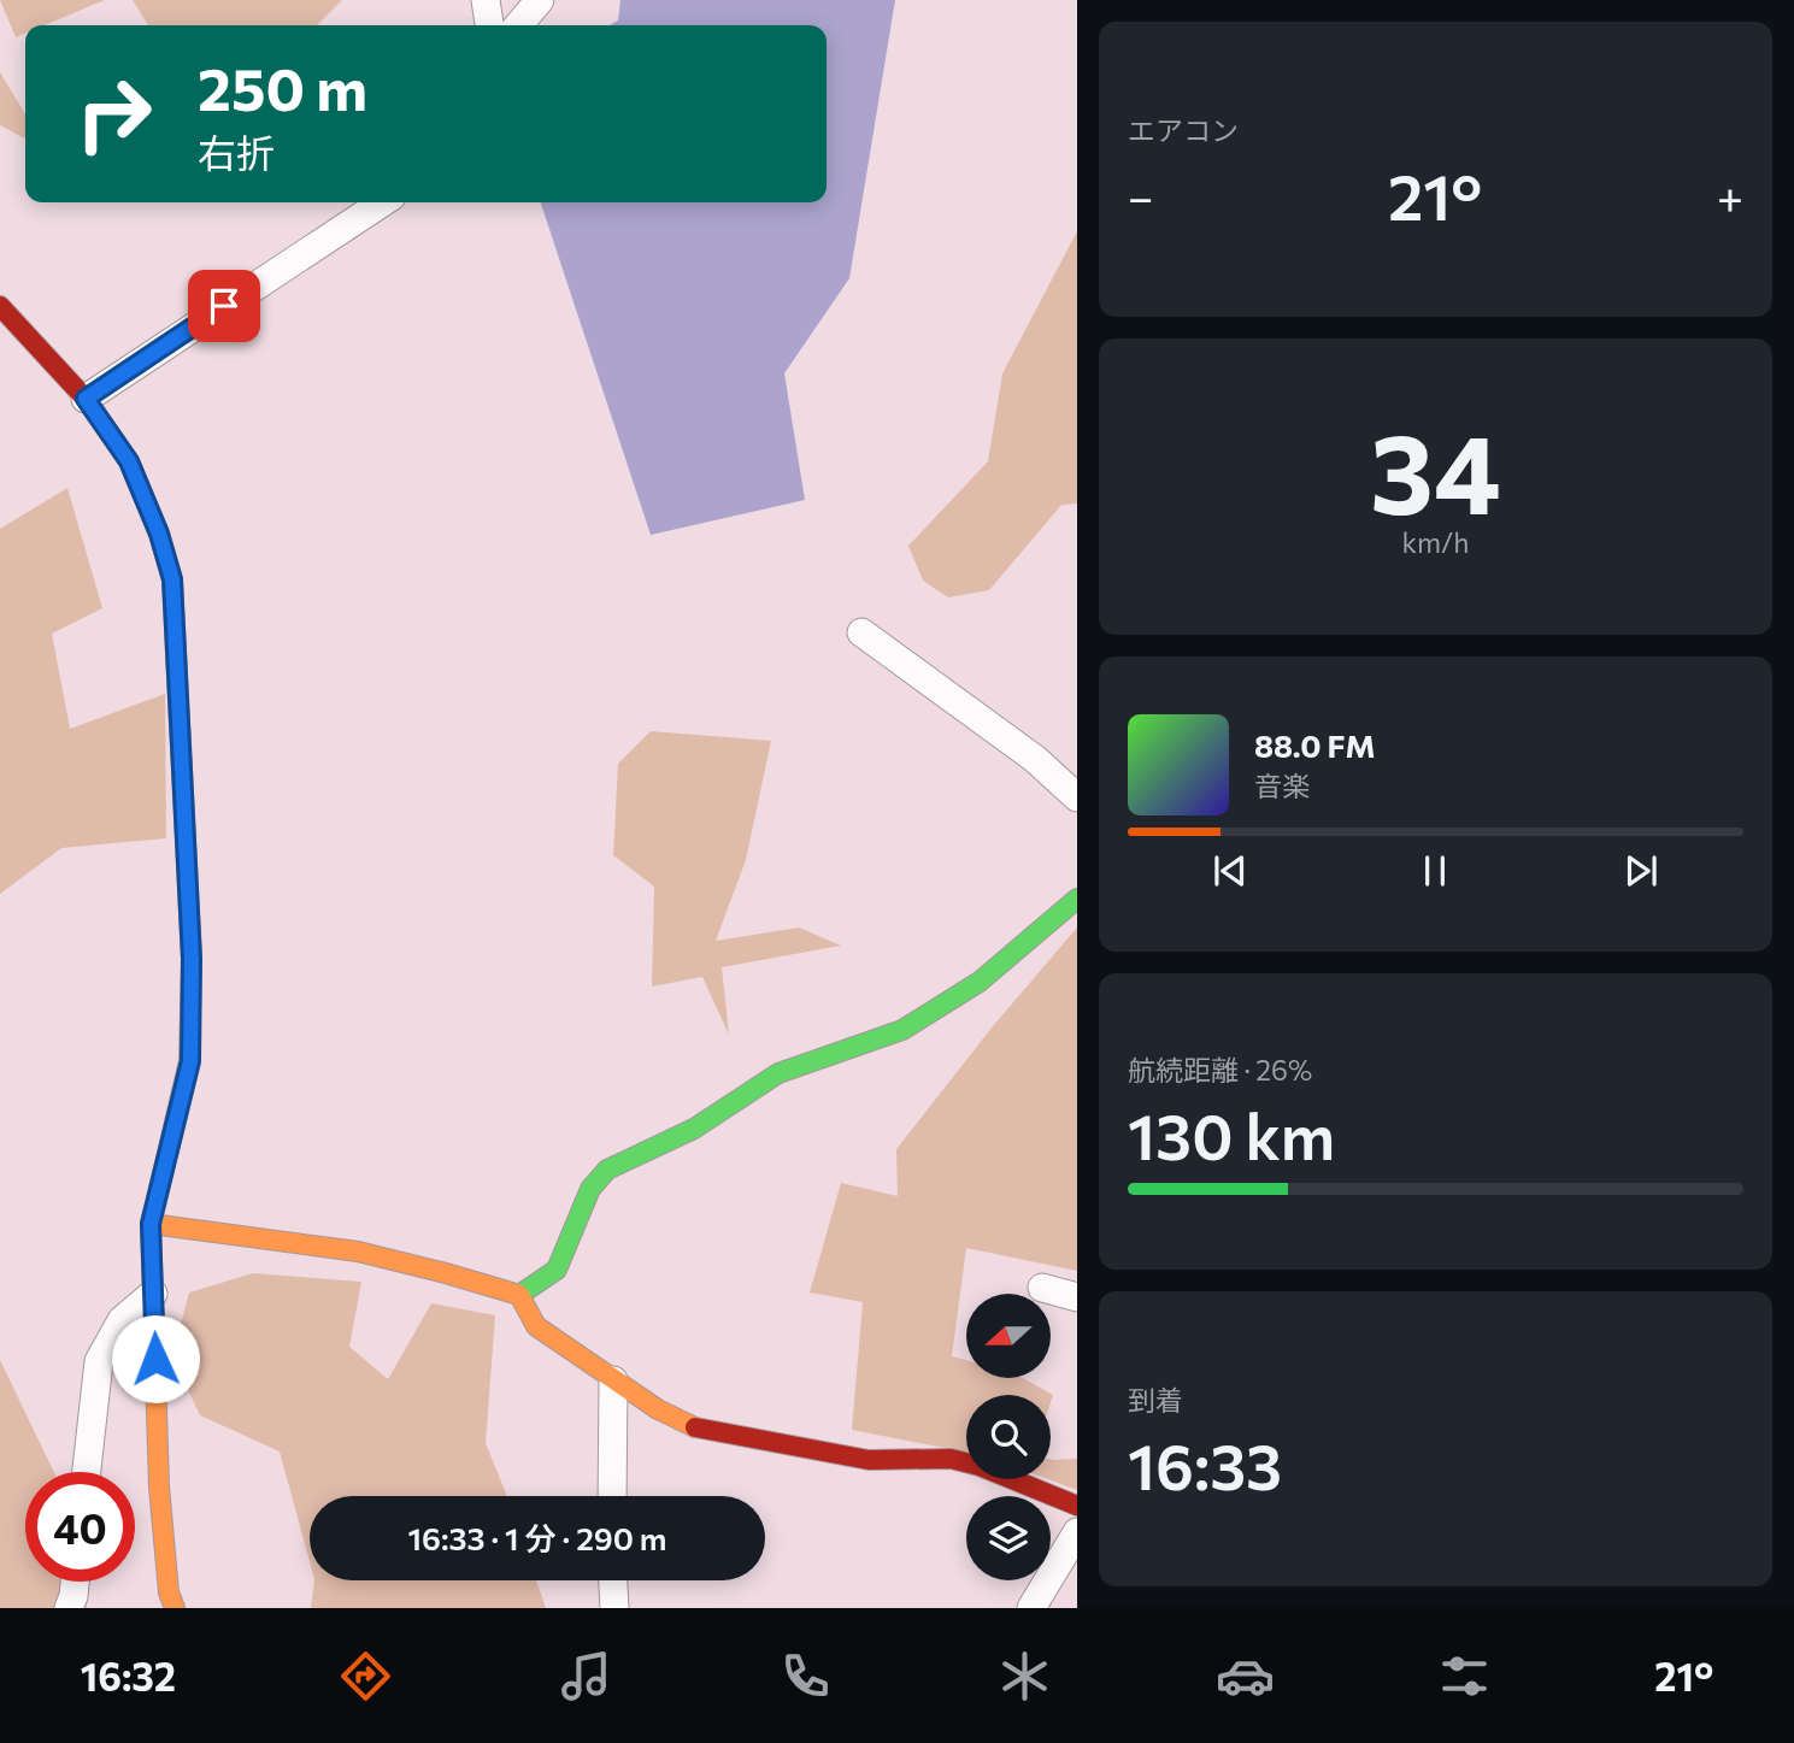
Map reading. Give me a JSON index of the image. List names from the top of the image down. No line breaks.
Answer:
{"north":"left","page":{"tile":["エアコン",["34","km/h"],["航続距離 · 26%","130 km"],["到着","16:33"]],"turn":["250 m","右折"],"heat":["−","21°","+"],"song":["88.0 FM","音楽"],"limit":"40","trip":"16:33 · 1 分 · 290 m","tabs":["16:32","21°"]}}
